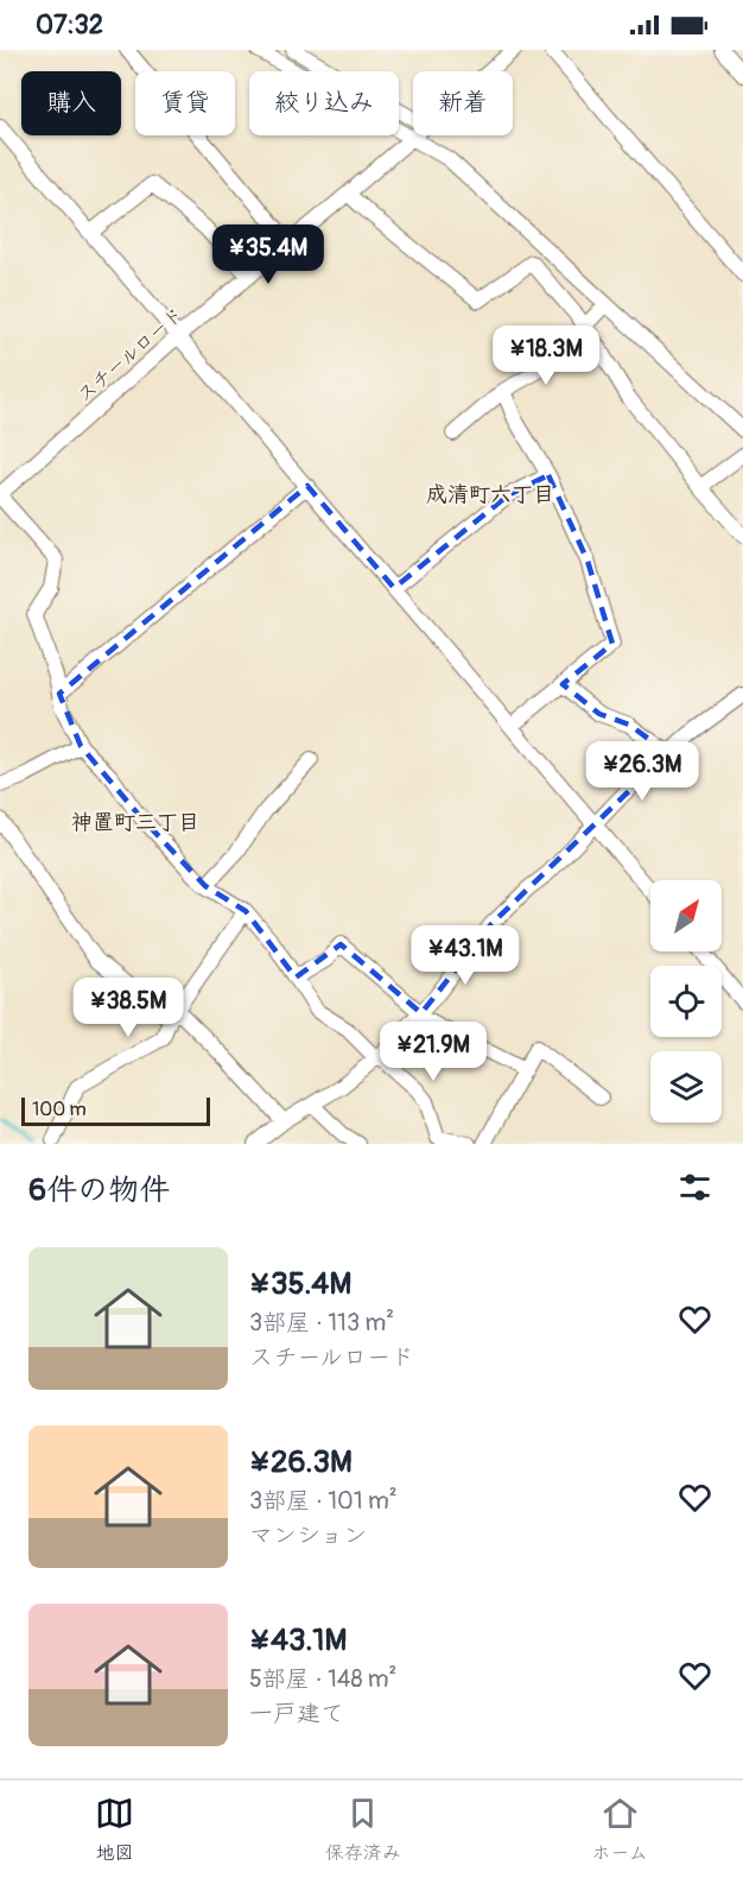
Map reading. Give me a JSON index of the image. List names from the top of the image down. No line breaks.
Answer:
{"streets":{"street":["スチールロード"]},"districts":["成清町六丁目","神置町三丁目"],"scale_bar":"100 m","north":"top right","page":{"status":"07:32","chip":["購入","賃貸","絞り込み","新着"],"price":["¥35.4M","¥18.3M","¥26.3M","¥43.1M","¥38.5M","¥21.9M"],"scale":"100 m","heading":"6件の物件","list":[{"name":"¥35.4M","note":"3部屋 · 113 m² · スチールロード"},{"name":"¥26.3M","note":"3部屋 · 101 m² · マンション"},{"name":"¥43.1M","note":"5部屋 · 148 m² · 一戸建て"}],"tabs":["地図","保存済み","ホーム"]}}
